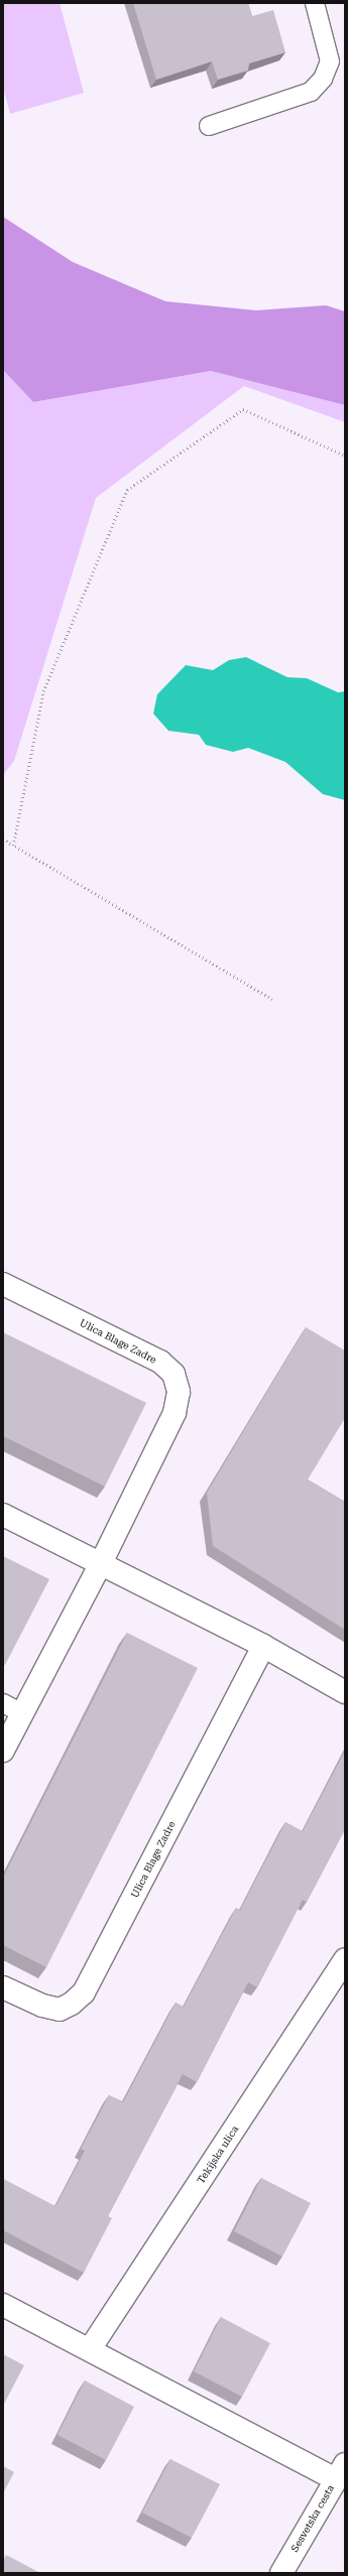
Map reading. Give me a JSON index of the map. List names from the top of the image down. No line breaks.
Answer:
{"streets":{"street":["Ulica Blage Zadre","Tekijska ulica","Sesvetska cesta"]}}
